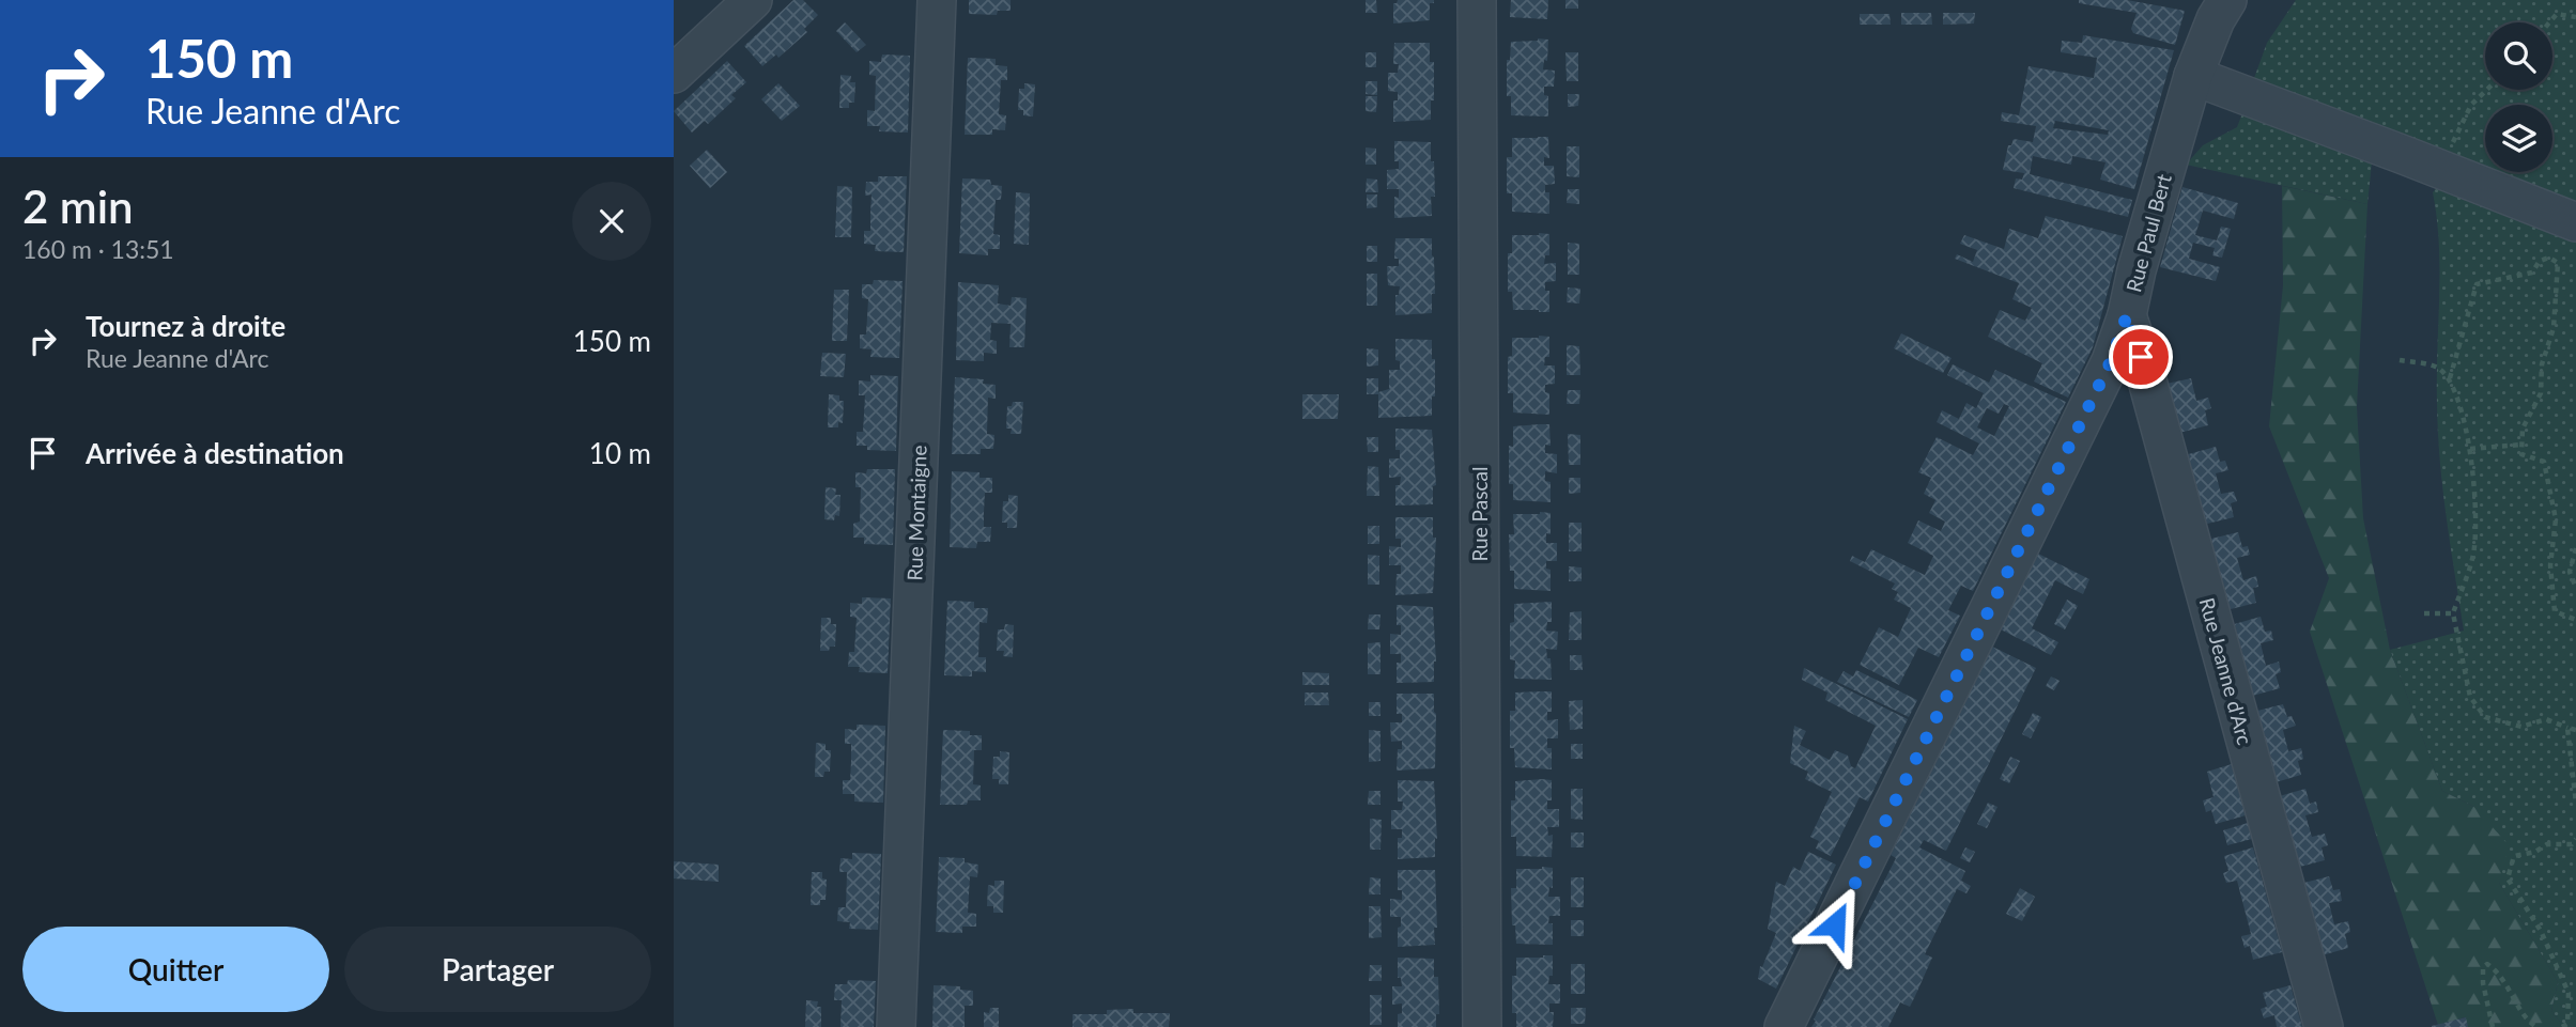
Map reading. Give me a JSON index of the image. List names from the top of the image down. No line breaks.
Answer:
{"streets":{"street":["Rue Paul Bert","Rue Montaigne","Rue Pascal","Rue Jeanne d'Arc"]},"crossings":[["Rue Paul Bert","Rue Jeanne d'Arc"]],"page":{"turn":["150 m","Rue Jeanne d'Arc"],"heading":["2 min","160 m · 13:51"],"list":[{"name":"Tournez à droite","note":"Rue Jeanne d'Arc","value":"150 m"},{"name":"Arrivée à destination","value":"10 m"}],"buttons":["Quitter","Partager"]}}
